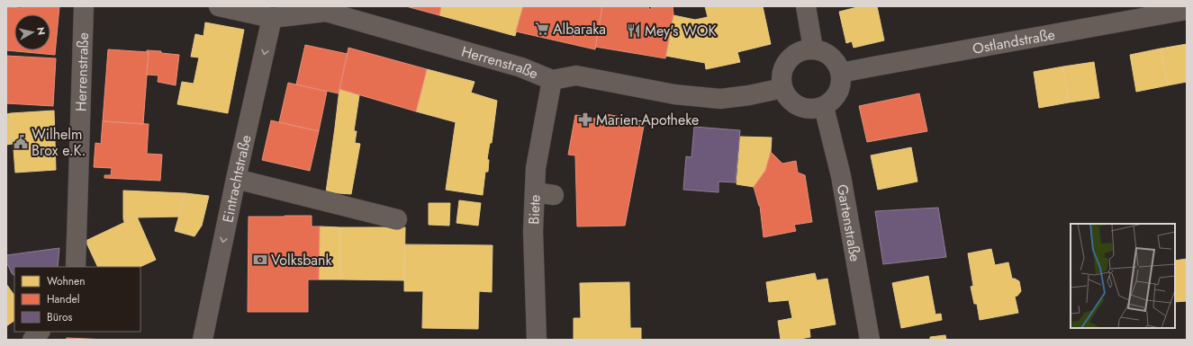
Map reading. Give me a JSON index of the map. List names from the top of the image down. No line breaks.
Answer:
{"streets":{"street":["Ostlandstraße","Herrenstraße","Eintrachtstraße","Biete","Gartenstraße"]},"crossings":[["Ostlandstraße","Herrenstraße"],["Ostlandstraße","Gartenstraße"],["Herrenstraße","Eintrachtstraße"],["Herrenstraße","Biete"],["Herrenstraße","Gartenstraße"]],"one_way":["Eintrachtstraße"],"places":{"supermarket":["Albaraka"],"restaurant":["Mey's WOK"],"pharmacy":["Marien-Apotheke"],"public building":["Wilhelm Brox e.K."],"bank":["Volksbank"]},"legend":["Wohnen","Handel","Büros"],"north":"right"}
